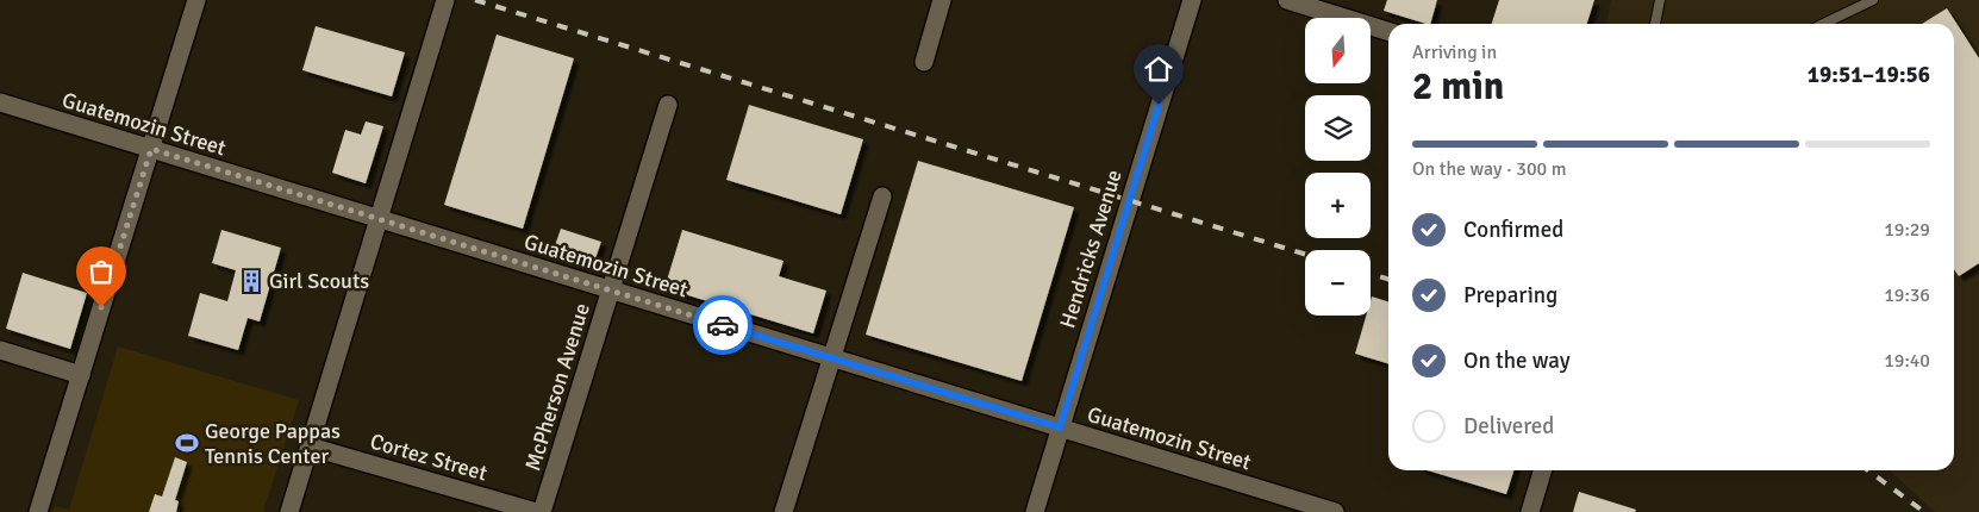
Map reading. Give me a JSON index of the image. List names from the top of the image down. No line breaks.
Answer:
{"streets":{"street":["Guatemozin Street","Hendricks Avenue","McPherson Avenue","Cortez Street"]},"crossings":[["Guatemozin Street","Hendricks Avenue"],["Guatemozin Street","McPherson Avenue"]],"places":{"building":["Girl Scouts"],"sports":["George Pappas Tennis Center"]},"north":"bottom","page":{"map_buttons":["+","−"],"heading":["2 min","Arriving in","19:51–19:56"],"bar":"On the way · 300 m","list":[["Confirmed","19:29"],["Preparing","19:36"],["On the way","19:40"],"Delivered"]}}
